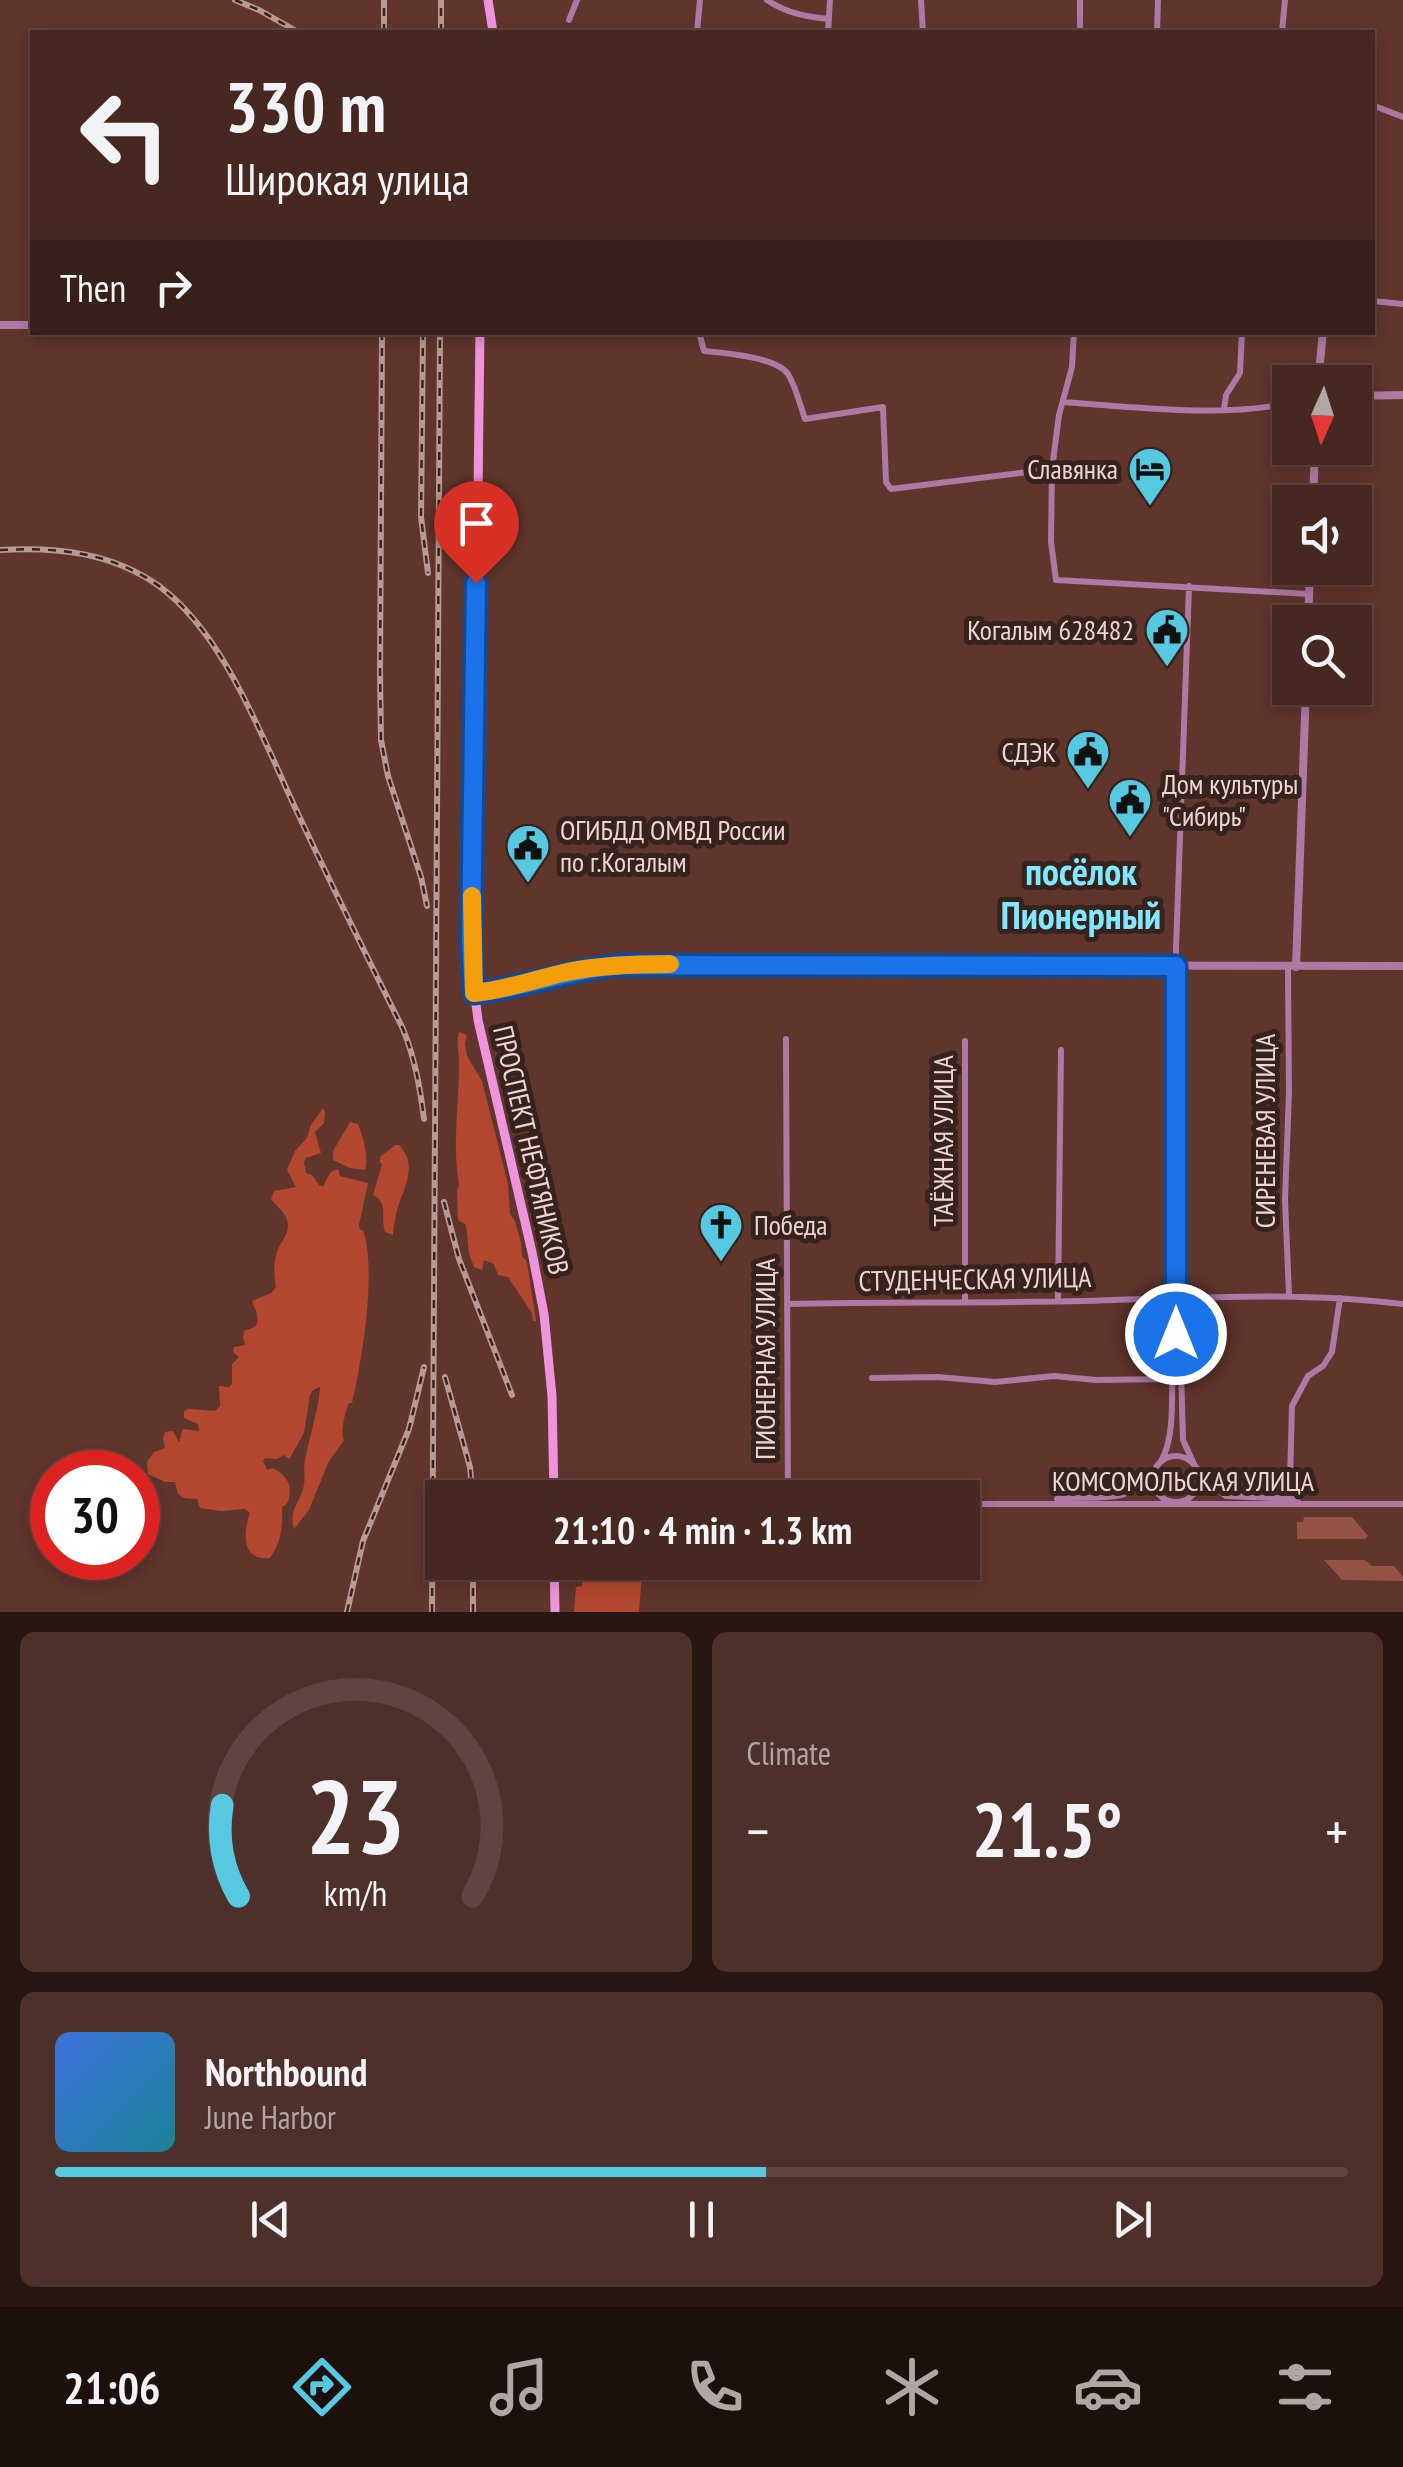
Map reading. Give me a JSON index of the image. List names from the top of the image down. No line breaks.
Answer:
{"streets":{"main road":["ПРОСПЕКТ НЕФТЯНИКОВ"],"street":["СИРЕНЕВАЯ УЛИЦА","ТАЁЖНАЯ УЛИЦА","СТУДЕНЧЕСКАЯ УЛИЦА","ПИОНЕРНАЯ УЛИЦА","КОМСОМОЛЬСКАЯ УЛИЦА"]},"crossings":[["СИРЕНЕВАЯ УЛИЦА","СТУДЕНЧЕСКАЯ УЛИЦА"],["ТАЁЖНАЯ УЛИЦА","СТУДЕНЧЕСКАЯ УЛИЦА"],["СТУДЕНЧЕСКАЯ УЛИЦА","ПИОНЕРНАЯ УЛИЦА"]],"districts":["посёлок Пионерный"],"places":{"hotel":["Славянка"],"public building":["Когалым 628482","СДЭК","Дом культуры \"Сибирь\"","ОГИБДД ОМВД России по г.Когалым"],"church":["Победа"]},"north":"bottom","page":{"turn":["330 m","Широкая улица"],"then":"Then","limit":"30","trip":"21:10 · 4 min · 1.3 km","tile":"Climate","heat":["−","21.5°","+"],"song":["Northbound","June Harbor"],"tabs":"21:06","gauge":["23","km/h"]}}
